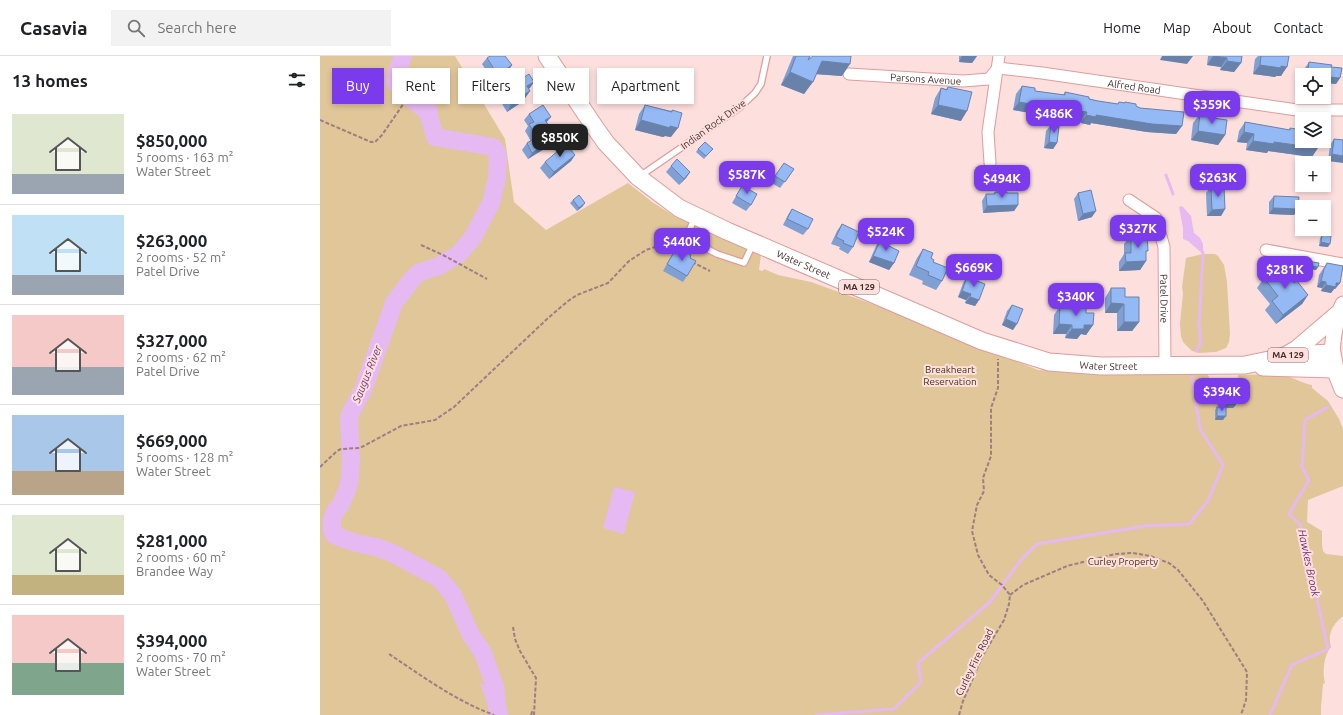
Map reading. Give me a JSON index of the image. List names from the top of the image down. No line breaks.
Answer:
{"streets":{"main road":["Water Street","MA 129"],"street":["Parsons Avenue","Alfred Road","Patel Drive"],"lane":["Indian Rock Drive"],"path":["Curley Fire Road"]},"crossings":[["Parsons Avenue","Alfred Road"],["Indian Rock Drive","Water Street"],["Water Street","Patel Drive"]],"water":["Saugus River","Hawkes Brook"],"parks":["Breakheart Reservation","Curley Property"],"page":{"header":"Casavia","search":"Search here","nav":["Home","Map","About","Contact"],"heading":"13 homes","map_buttons":["+","−"],"chip":["Buy","Rent","Filters","New","Apartment"],"price":["$359K","$486K","$850K","$587K","$263K","$494K","$327K","$524K","$440K","$669K","$281K","$340K","$394K"],"list":[{"name":"$850,000","note":"5 rooms · 163 m² · Water Street"},{"name":"$263,000","note":"2 rooms · 52 m² · Patel Drive"},{"name":"$327,000","note":"2 rooms · 62 m² · Patel Drive"},{"name":"$669,000","note":"5 rooms · 128 m² · Water Street"},{"name":"$281,000","note":"2 rooms · 60 m² · Brandee Way"},{"name":"$394,000","note":"2 rooms · 70 m² · Water Street"}]}}
